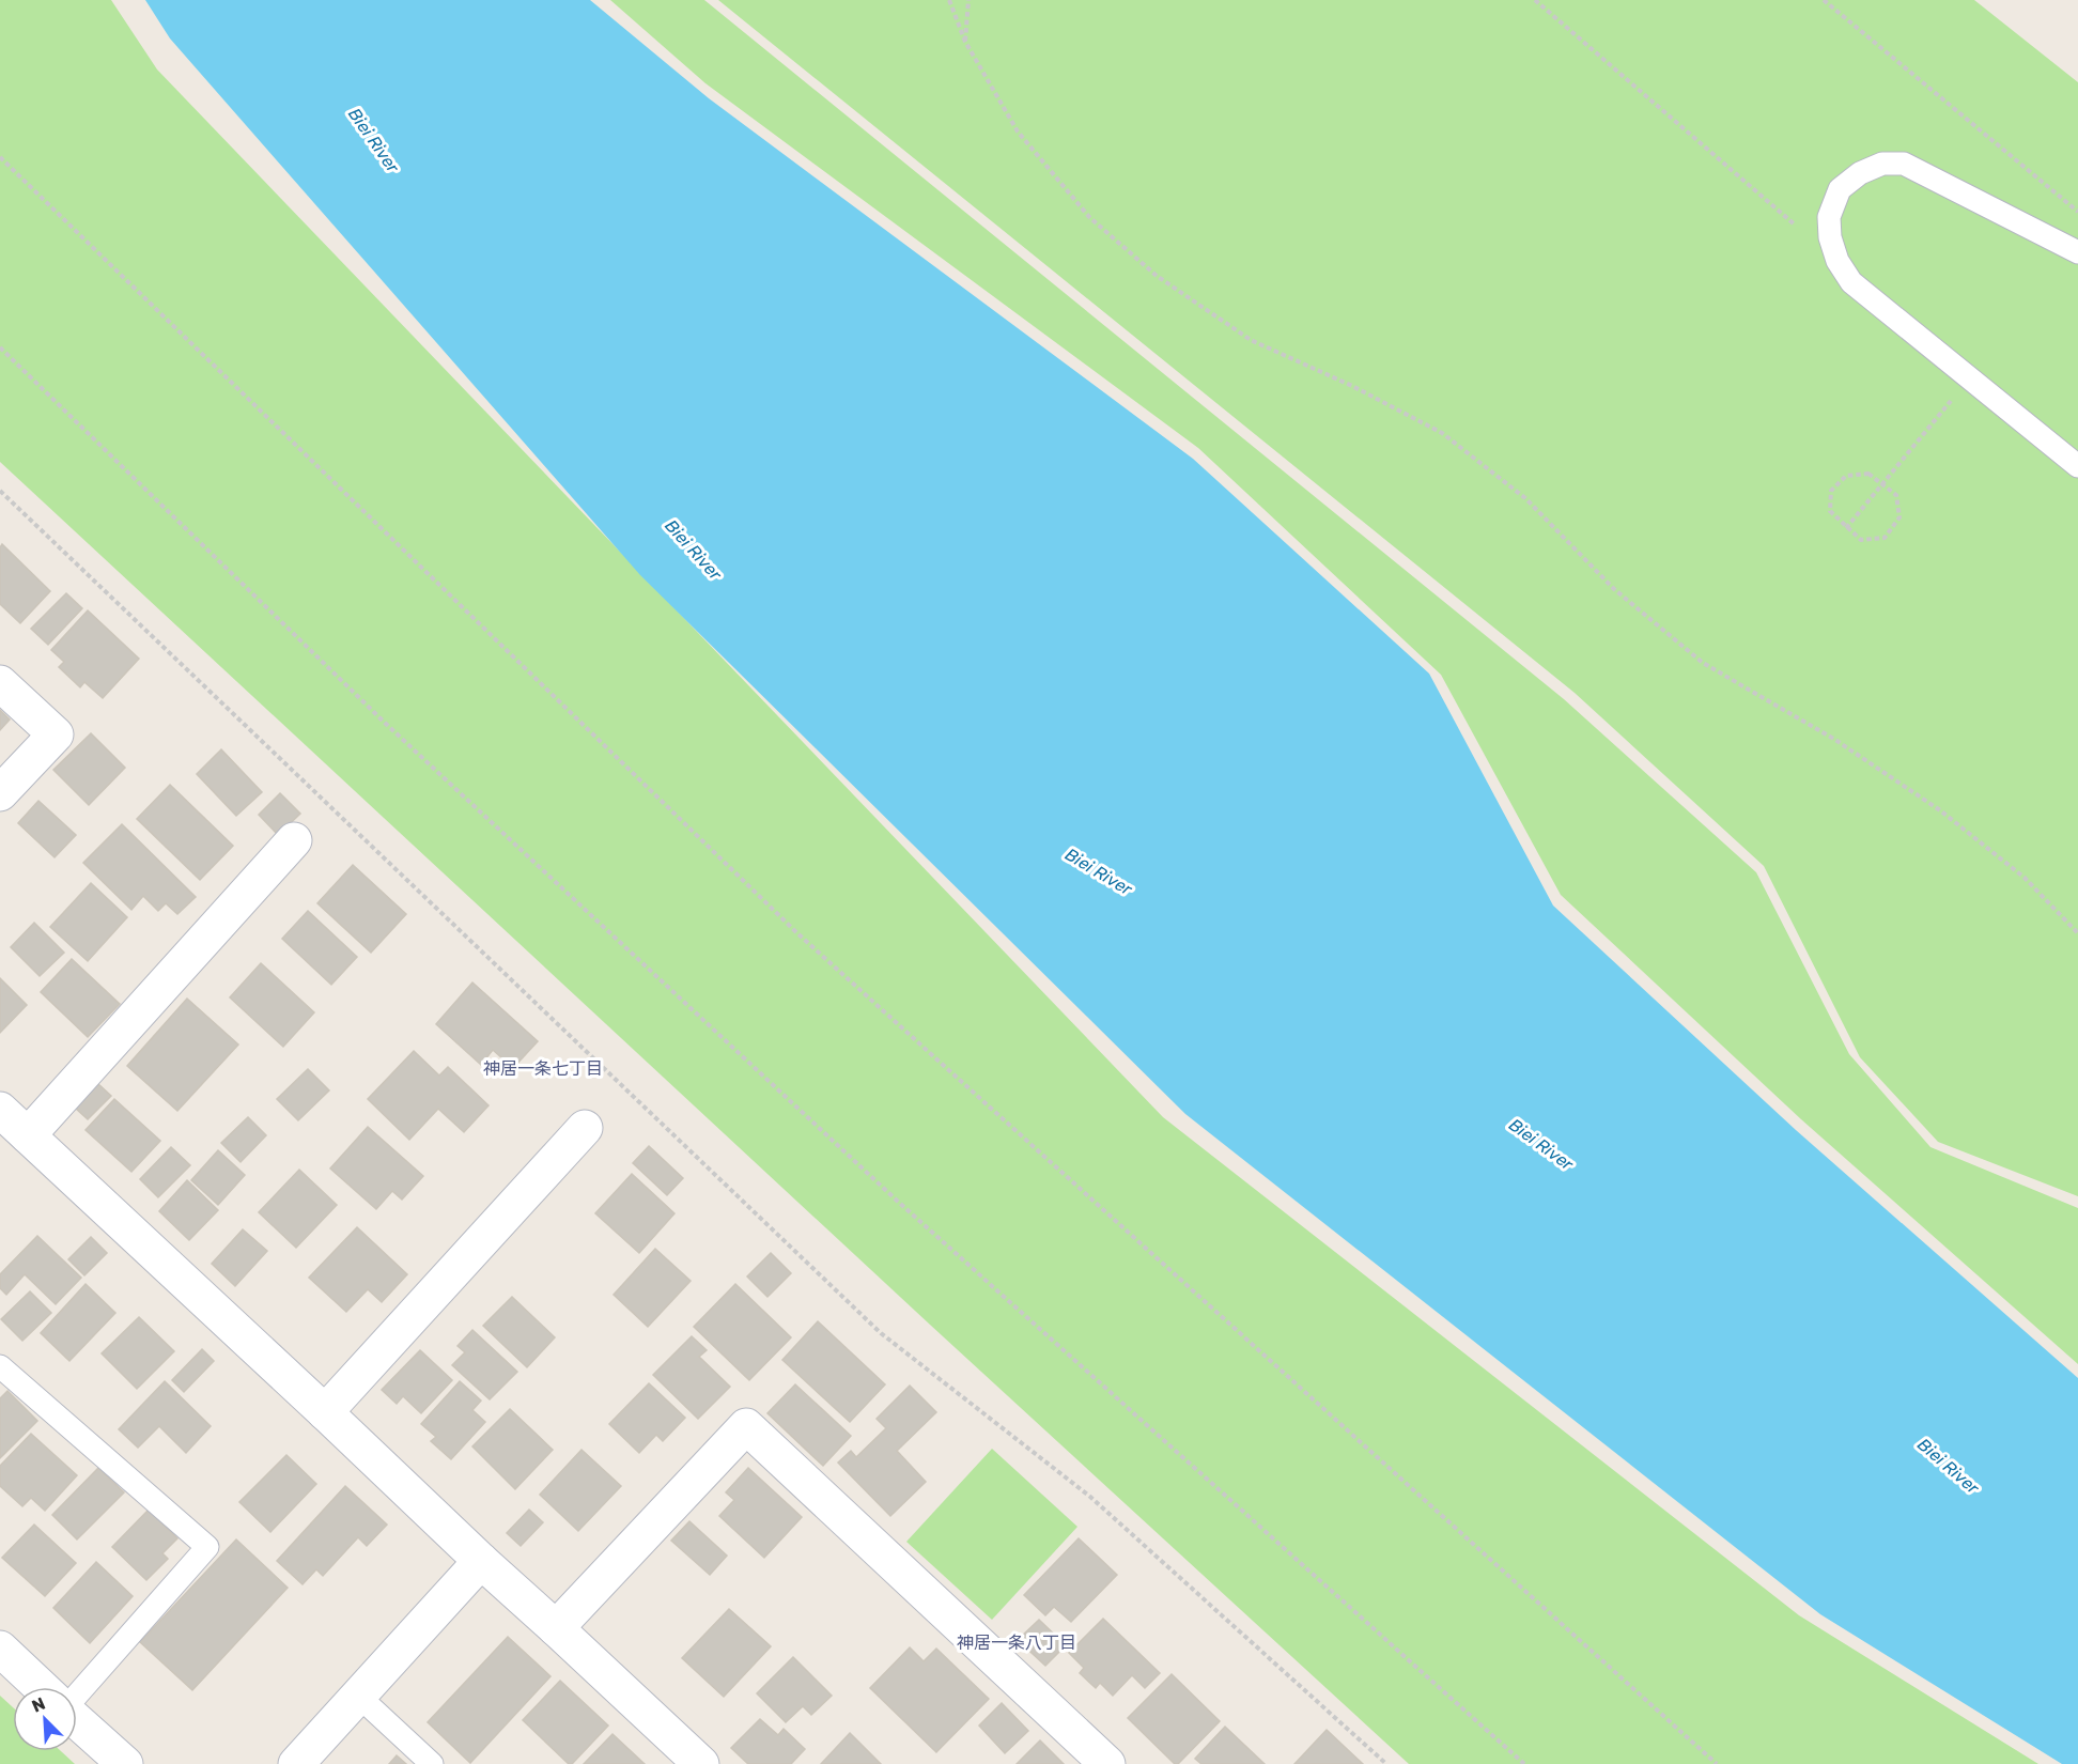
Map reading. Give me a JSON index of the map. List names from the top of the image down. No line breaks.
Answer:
{"districts":["神居一条七丁目","神居一条八丁目"],"water":["Biei River"],"north":"top left"}
